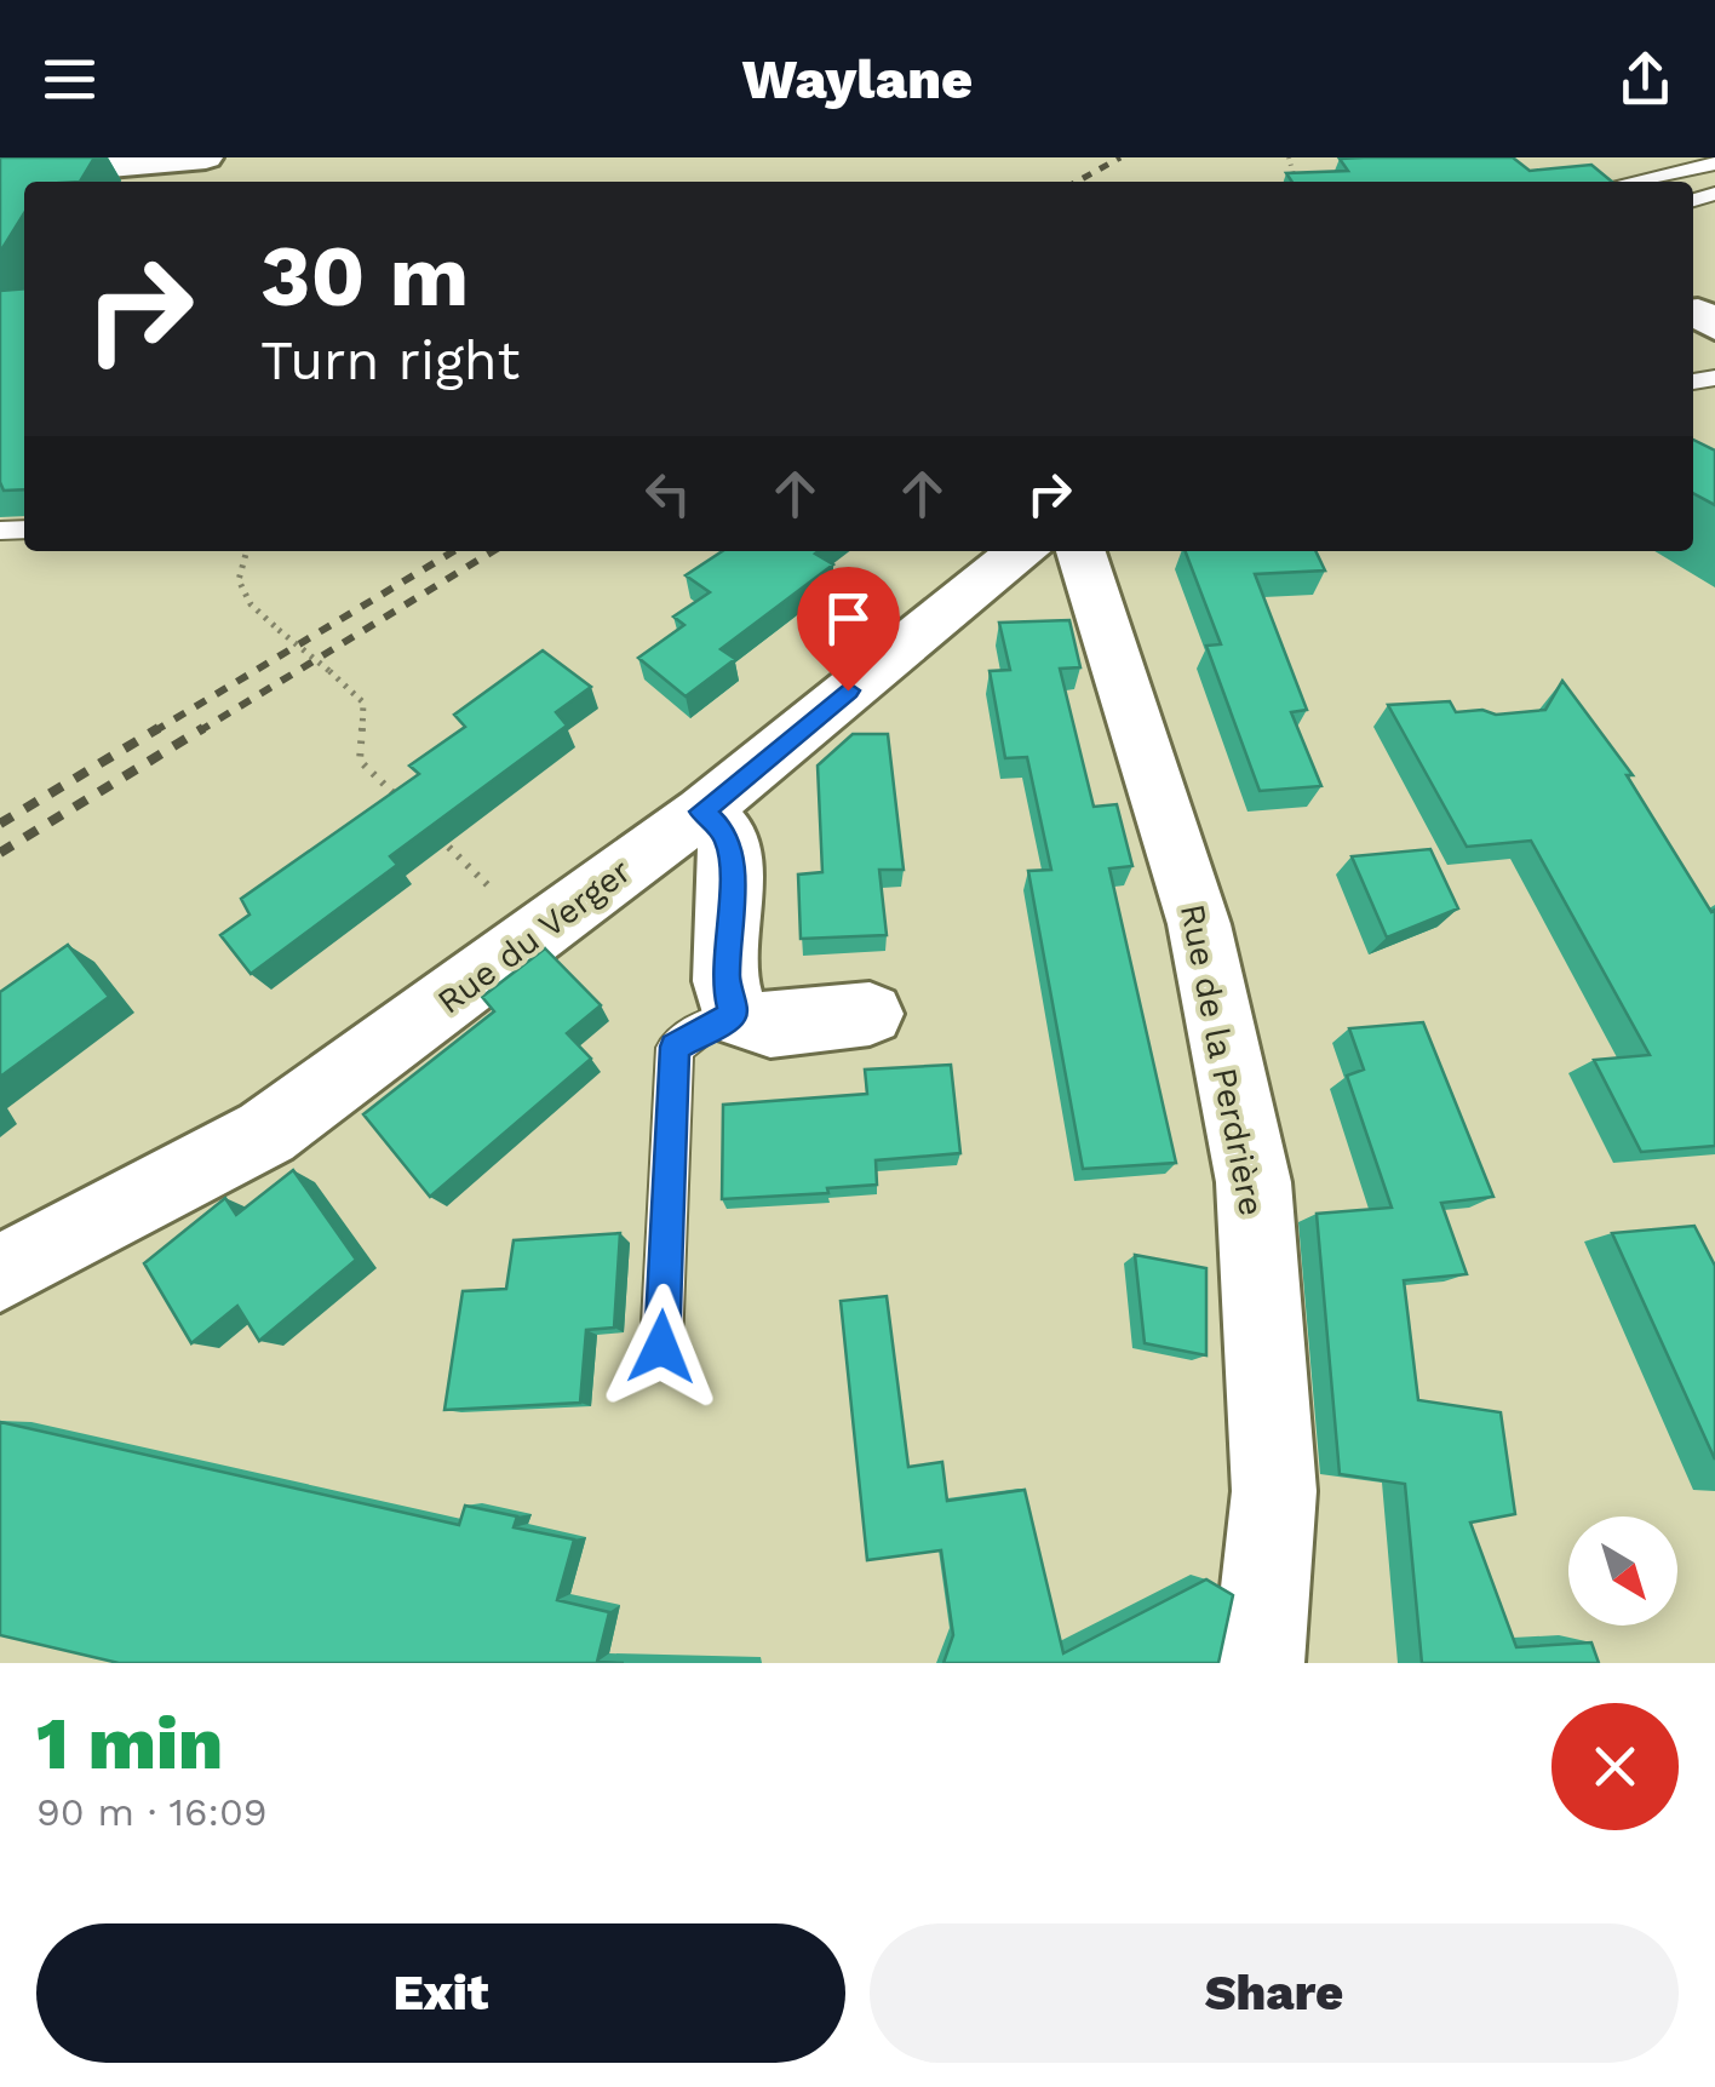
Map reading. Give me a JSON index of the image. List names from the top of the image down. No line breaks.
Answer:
{"streets":{"street":["Rue du Verger","Rue de la Perdrière"]},"north":"bottom right","page":{"header":"Waylane","turn":["30 m","Turn right"],"heading":["1 min","90 m · 16:09"],"buttons":["Exit","Share"]}}
